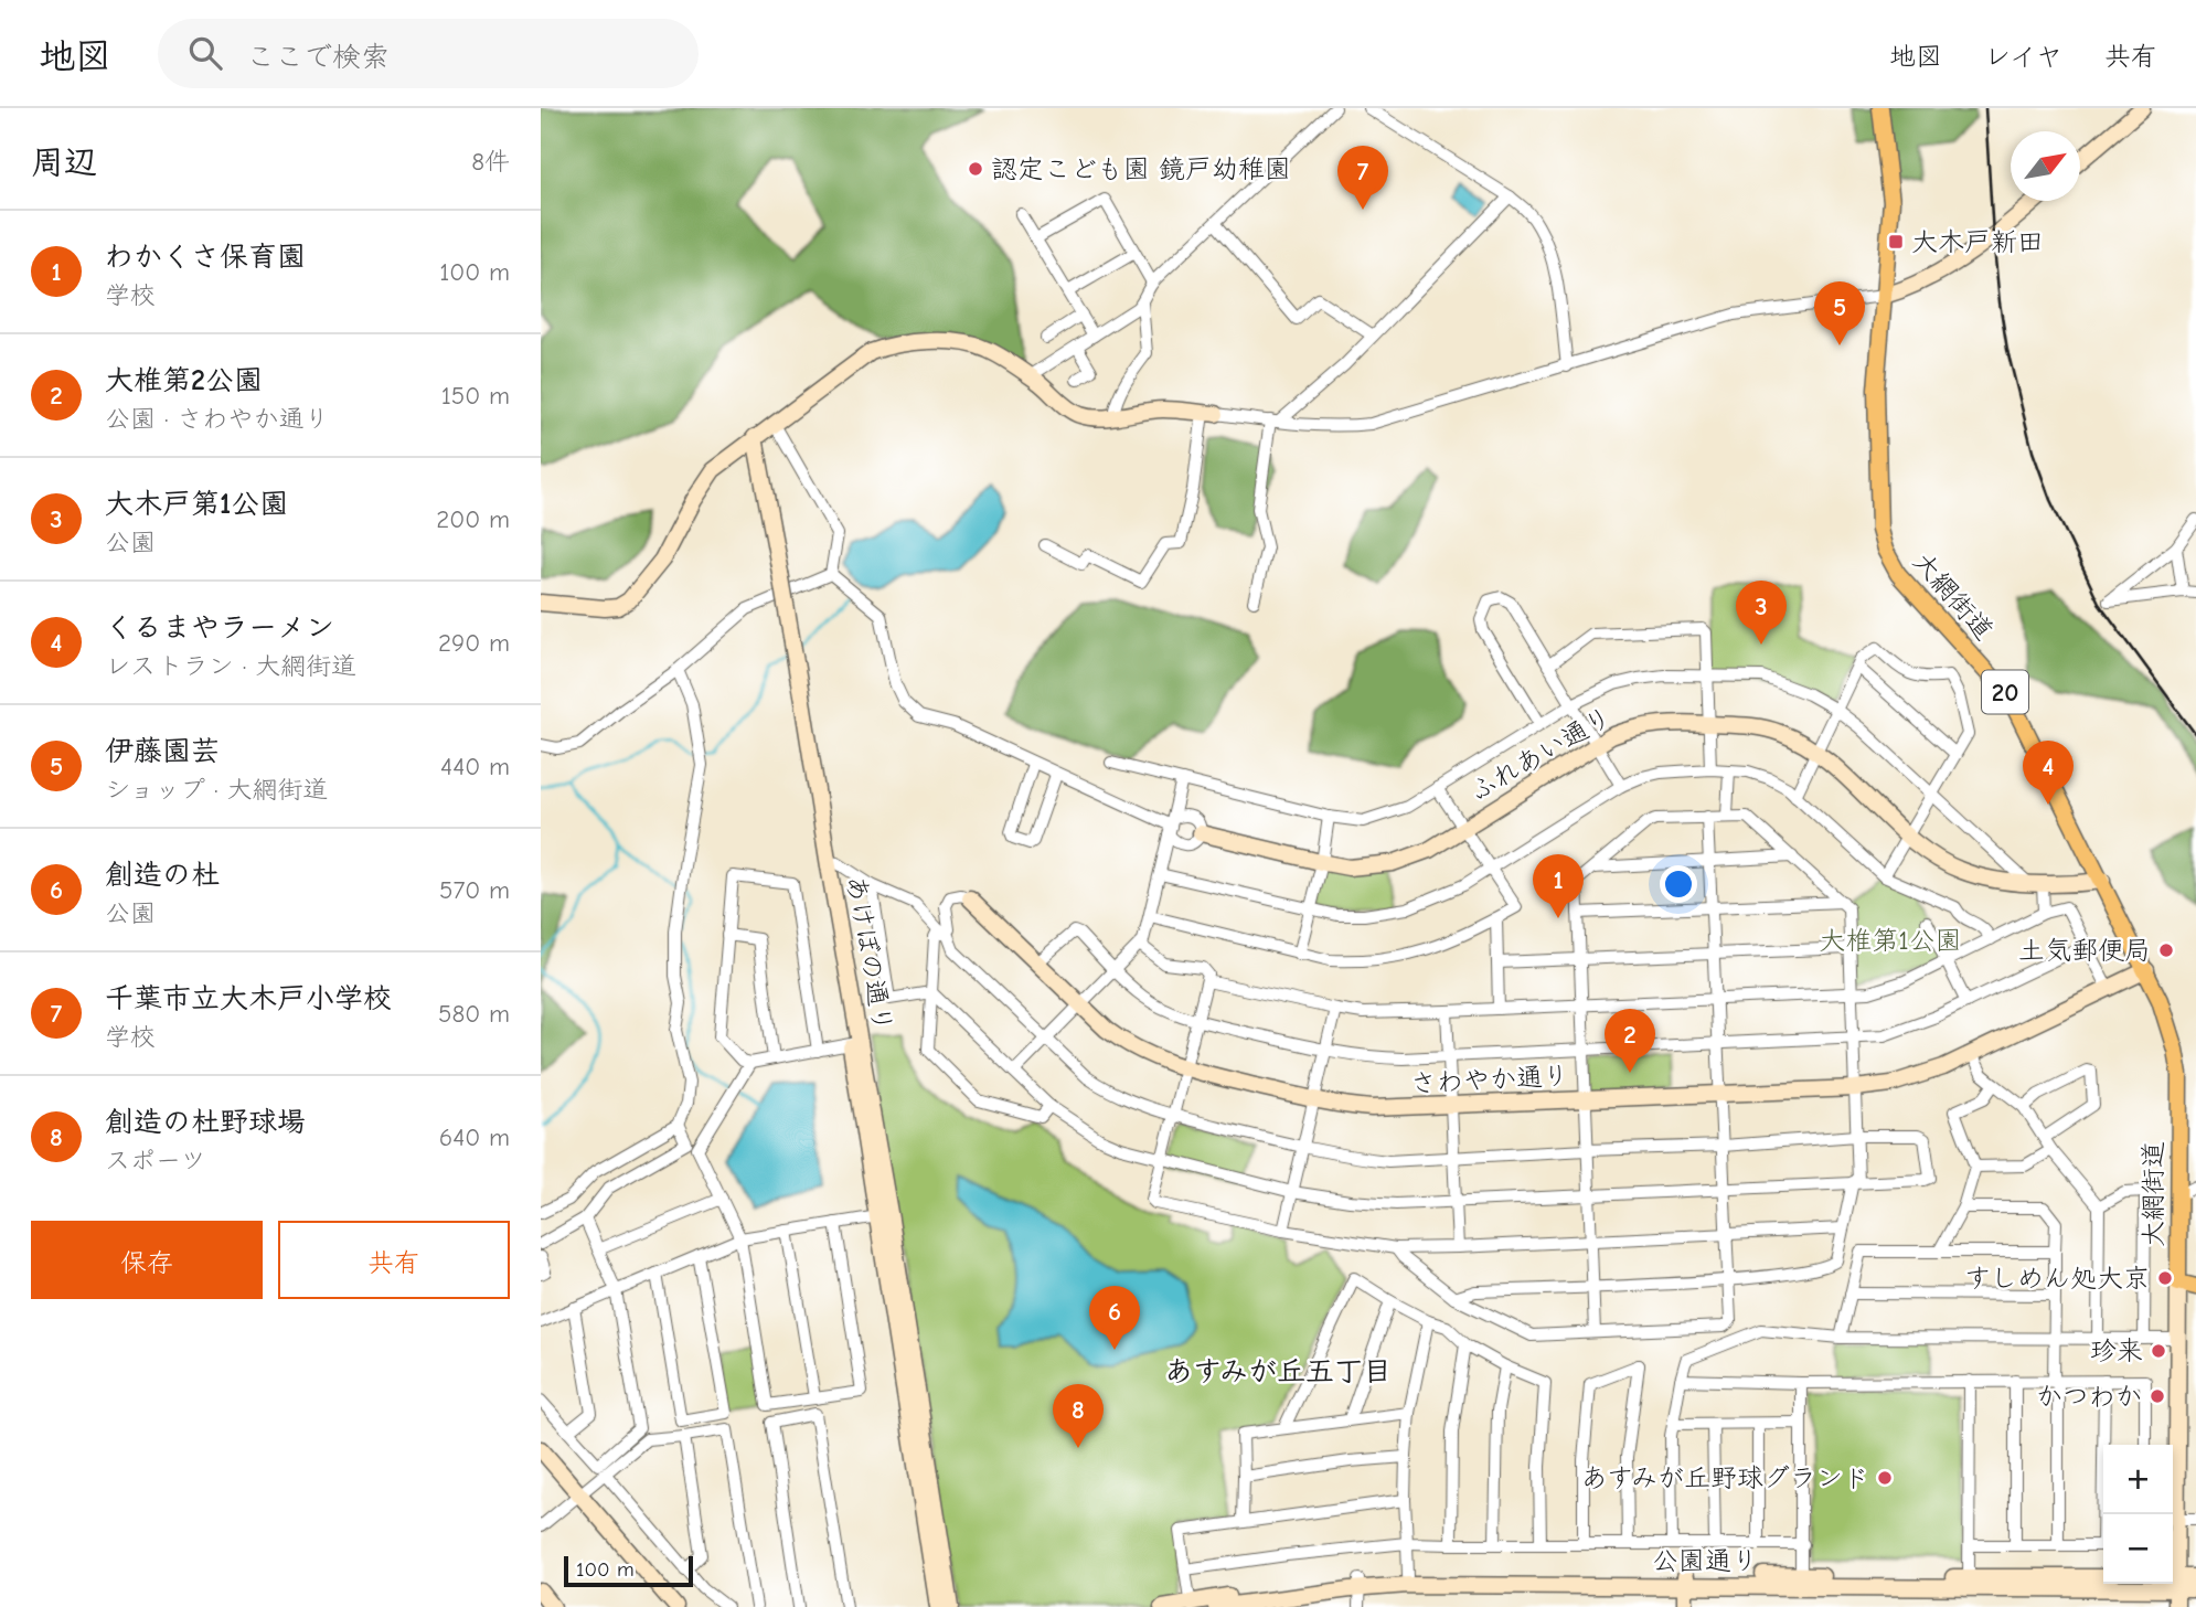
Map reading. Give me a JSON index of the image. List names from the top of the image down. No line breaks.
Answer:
{"streets":{"main road":["大網街道","20"],"street":["ふれあい通り","あけぼの通り","さわやか通り","公園通り"]},"crossings":[["大網街道","ふれあい通り"],["大網街道","さわやか通り"]],"districts":["あすみが丘五丁目"],"parks":["大椎第1公園"],"places":{"other":["認定こども園 鏡戸幼稚園","土気郵便局","すしめん処大京","珍来","かつわか","あすみが丘野球グランド"],"transit":["大木戸新田"]},"scale_bar":"100 m","north":"top right","page":{"header":"地図","search":"ここで検索","nav":["地図","レイヤ","共有"],"heading":["周辺","8件"],"pins":["7","5","3","4","1","2","6","8"],"list":[{"mark":"1","name":"わかくさ保育園","note":"学校","value":"100 m"},{"mark":"2","name":"大椎第2公園","note":"公園 · さわやか通り","value":"150 m"},{"mark":"3","name":"大木戸第1公園","note":"公園","value":"200 m"},{"mark":"4","name":"くるまやラーメン","note":"レストラン · 大網街道","value":"290 m"},{"mark":"5","name":"伊藤園芸","note":"ショップ · 大網街道","value":"440 m"},{"mark":"6","name":"創造の杜","note":"公園","value":"570 m"},{"mark":"7","name":"千葉市立大木戸小学校","note":"学校","value":"580 m"},{"mark":"8","name":"創造の杜野球場","note":"スポーツ","value":"640 m"}],"buttons":["保存","共有"],"map_buttons":["+","−"],"scale":"100 m"}}
